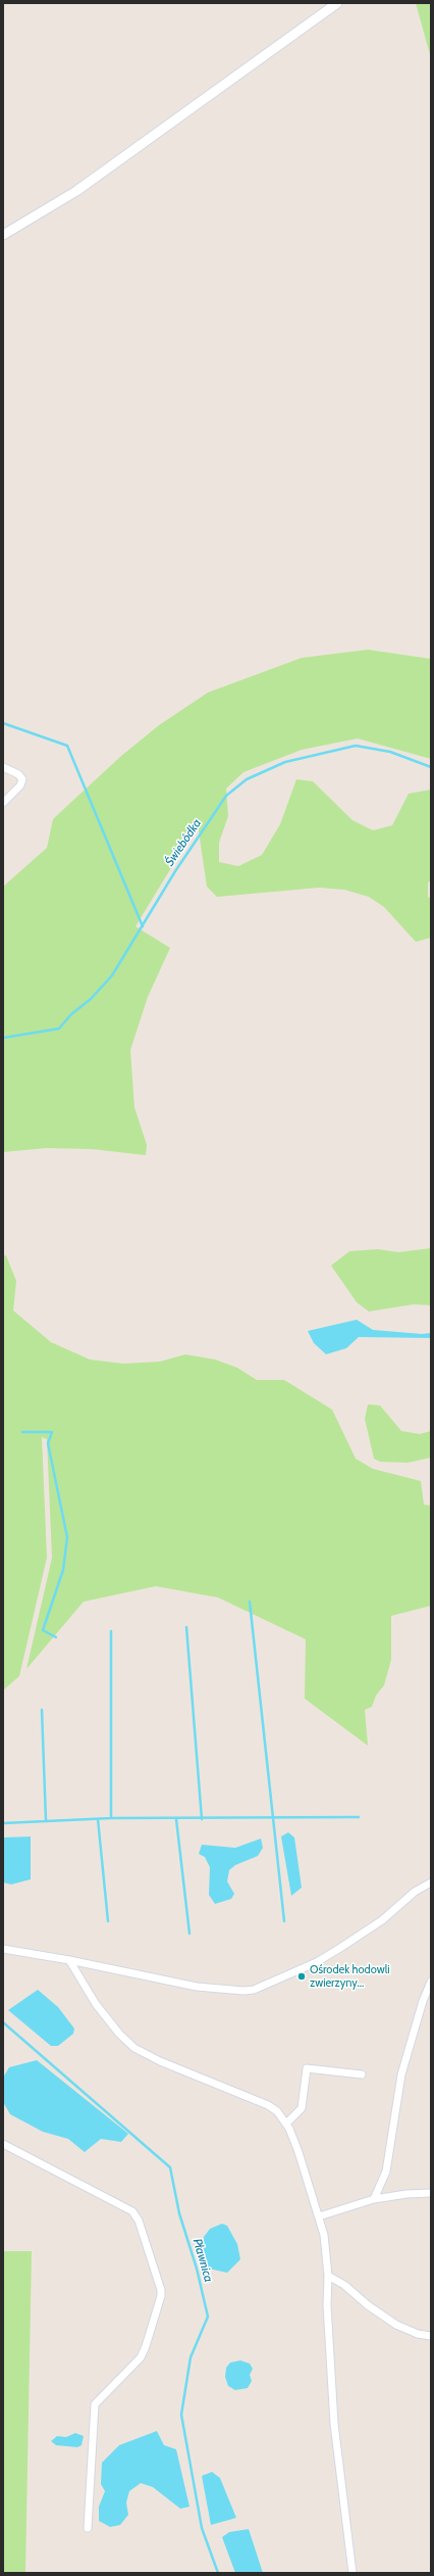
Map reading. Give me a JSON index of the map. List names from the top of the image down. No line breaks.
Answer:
{"water":["Świebódka","Pławnica"],"places":["Ośrodek hodowli zwierzyny..."]}
